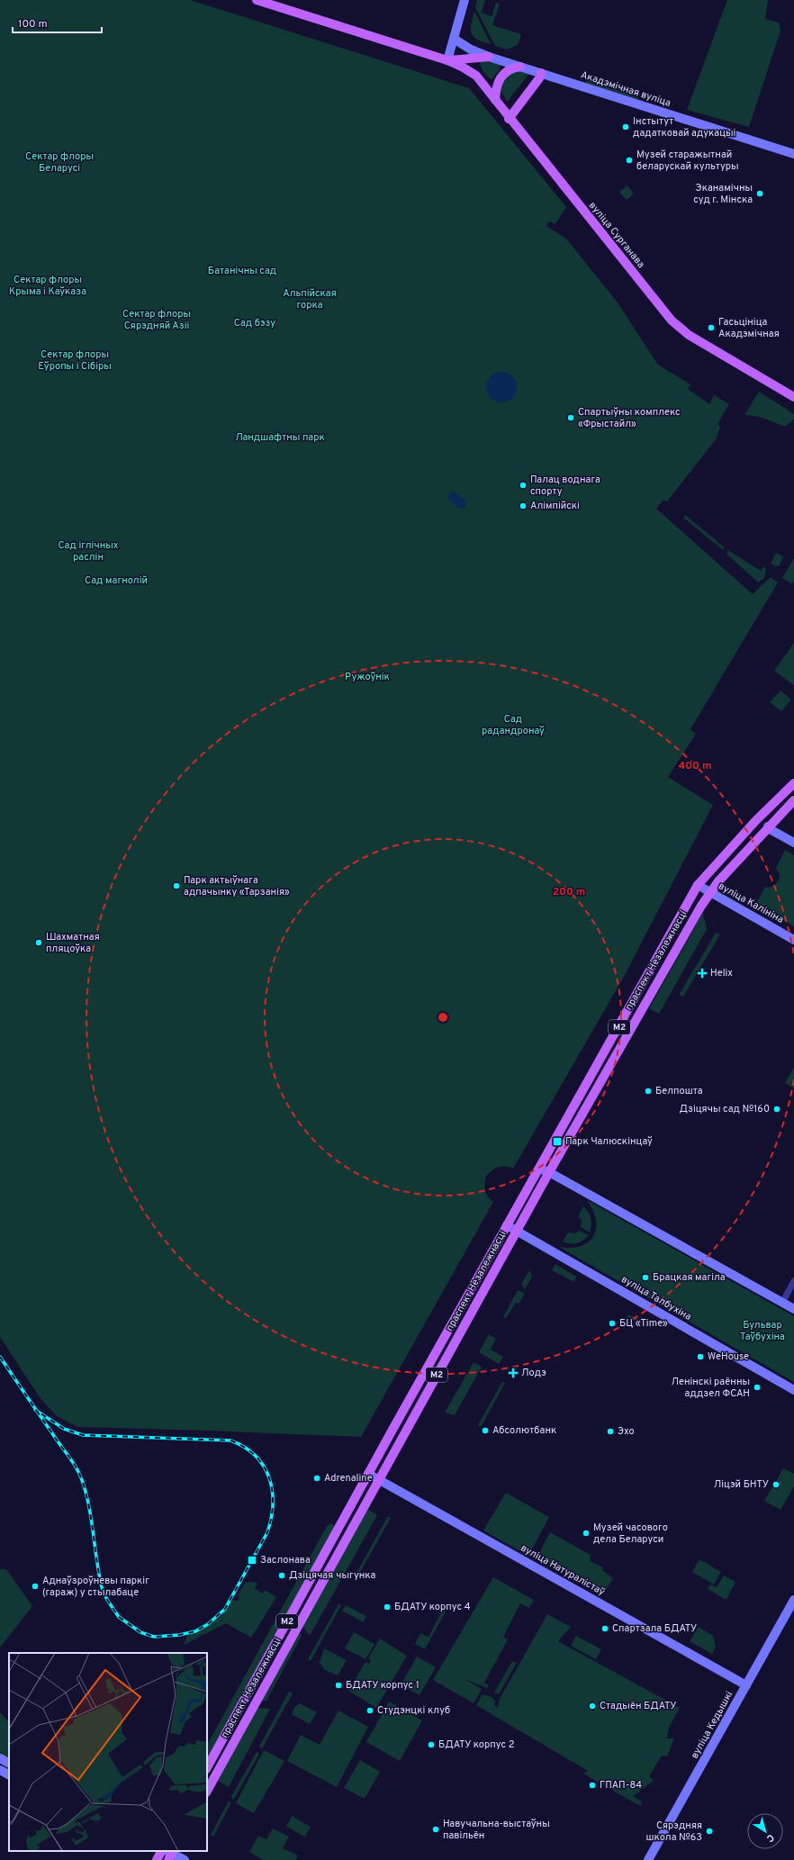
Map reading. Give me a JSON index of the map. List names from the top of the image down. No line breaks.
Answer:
{"streets":{"main road":["вуліца Сурганава","праспект Незалежнасці","М2"],"street":["Акадэмічная вуліца","вуліца Калініна","вуліца Талбухіна","вуліца Натуралістаў","вуліца Кедышкі"]},"crossings":[["вуліца Калініна","праспект Незалежнасці"],["праспект Незалежнасці","вуліца Талбухіна"],["праспект Незалежнасці","вуліца Натуралістаў"],["вуліца Натуралістаў","вуліца Кедышкі"]],"parks":["Сектар флоры Беларусі","Батанічны сад","Сектар флоры Крыма і Каўказа","Альпійская горка","Сектар флоры Сярэдняй Азіі","Сад бэзу","Сектар флоры Еўропы і Сібіры","Ландшафтны парк","Сад іглічных раслін","Сад магнолій","Ружоўнік","Сад радандронаў","Бульвар Таўбухіна"],"places":{"other":["Інстытут дадатковай адукацыі","Музей старажытнай беларускай культуры","Эканамічны суд г. Мінска","Гасьцініца Акадэмічная","Спартыўны комплекс «Фрыстайл»","Палац воднага спорту","Алімпійскі","Парк актыўнага адпачынку «Тарзанія»","Шахматная пляцоўка","Белпошта","Дзіцячы сад №160","Брацкая магіла","БЦ «Time»","WeHouse","Ленінскі раённы аддзел ФСАН","Абсолютбанк","Эхо","Adrenaline","Ліцэй БНТУ","Музей часового дела Беларуси","Дзіцячая чыгунка","Аднаўзроўневы паркіг (гараж) у стылабаце","БДАТУ корпус 4","Спартзала БДАТУ","БДАТУ корпус 1","Стадыён БДАТУ","Студэнцкі клуб","БДАТУ корпус 2","ГПАП-84","Навучальна-выстаўны павільён","Сярэдняя школа №63"],"health":["Helix","Лодэ"],"transit":["Парк Чалюскінцаў","Заслонава"]},"scale_bar":"100 m","north":"bottom right","rings":["400 m","200 m"]}
